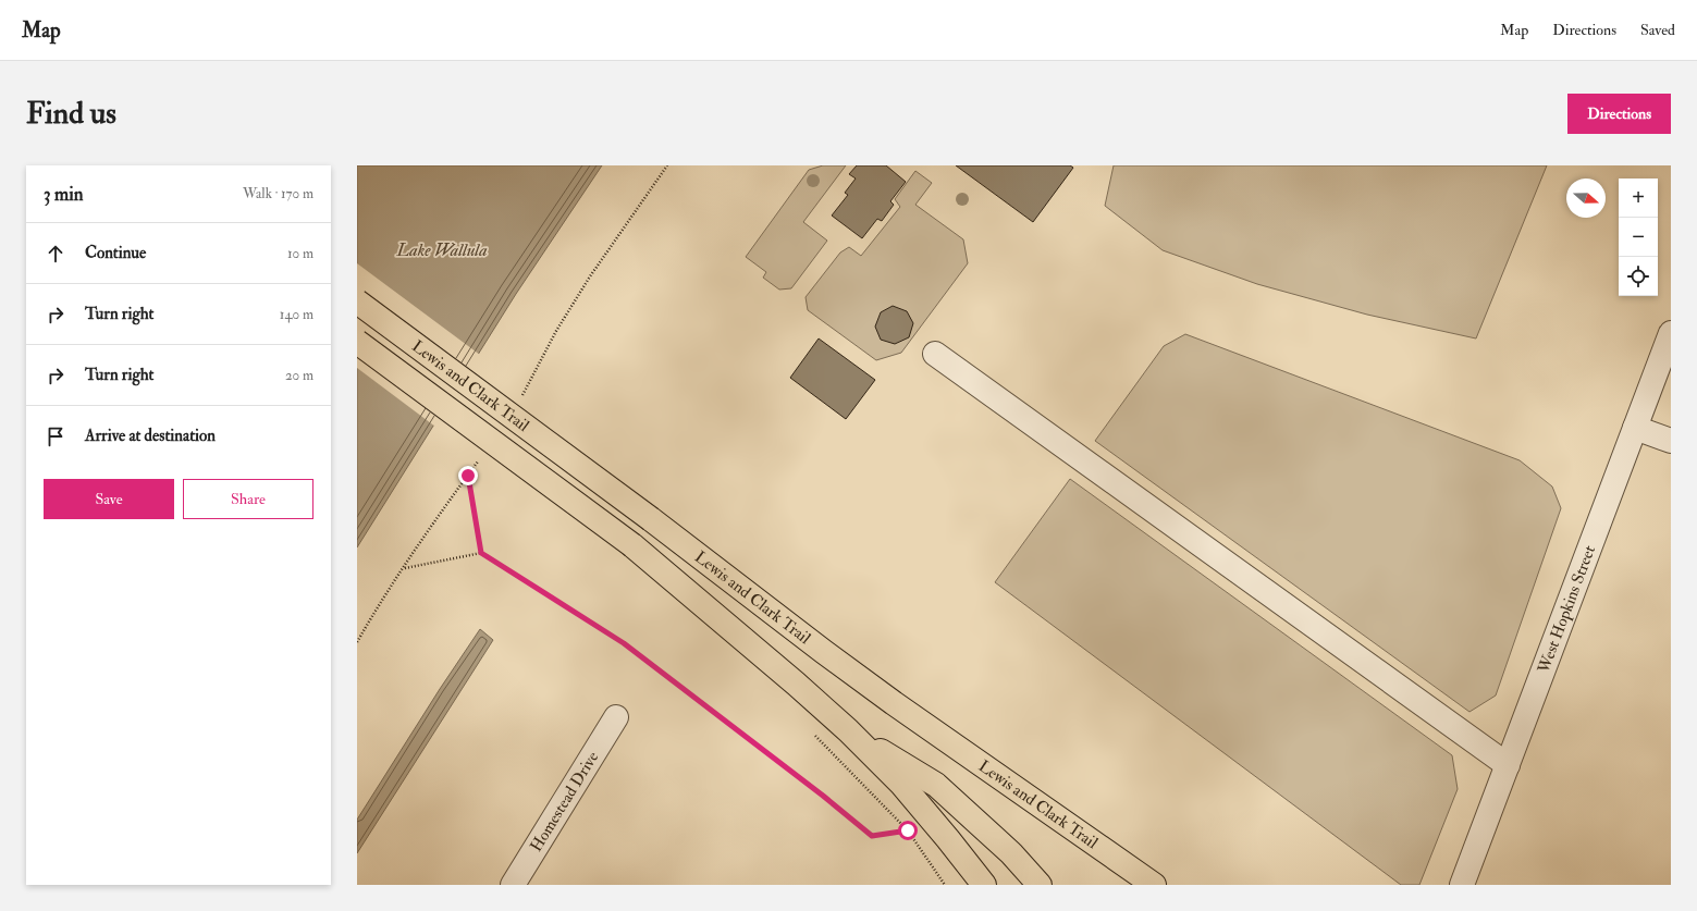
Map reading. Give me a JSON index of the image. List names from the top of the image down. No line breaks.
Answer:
{"streets":{"highway":["Lewis and Clark Trail"],"street":["West Hopkins Street","Homestead Drive"]},"water":["Lake Wallula"],"north":"right","page":{"header":"Map","nav":["Map","Directions","Saved"],"buttons":["Directions",["Save","Share"]],"title":"Find us","heading":["3 min","Walk · 170 m"],"map_buttons":["+","−"],"list":[["Continue","10 m"],["Turn right","140 m"],["Turn right","20 m"],"Arrive at destination"]}}
